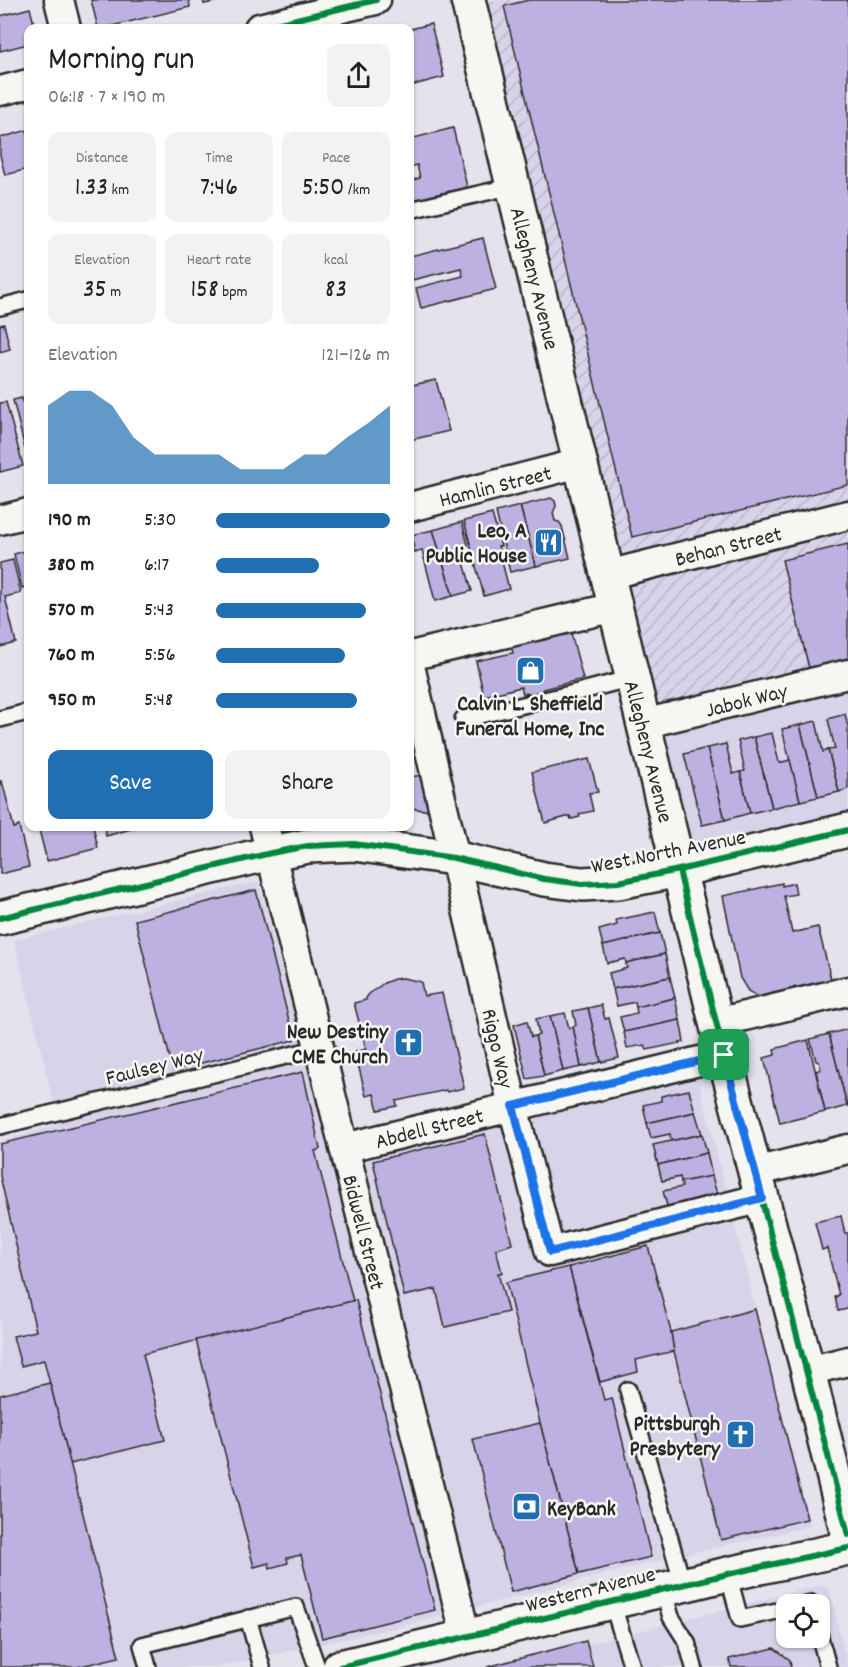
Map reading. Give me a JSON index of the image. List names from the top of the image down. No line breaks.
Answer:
{"streets":{"street":["Allegheny Avenue","Hamlin Street","Behan Street","Jabok Way","West North Avenue","Riggo Way","Abdell Street","Bidwell Street","Western Avenue"],"lane":["Faulsey Way"]},"crossings":[["Allegheny Avenue","Hamlin Street"],["Allegheny Avenue","Behan Street"],["Allegheny Avenue","Jabok Way"],["Allegheny Avenue","West North Avenue"],["Allegheny Avenue","Riggo Way"],["Allegheny Avenue","Abdell Street"],["West North Avenue","Riggo Way"],["West North Avenue","Bidwell Street"],["Riggo Way","Abdell Street"],["Faulsey Way","Bidwell Street"],["Abdell Street","Bidwell Street"],["Bidwell Street","Western Avenue"]],"places":{"restaurant":["Leo, A Public House"],"shop":["Calvin L. Sheffield Funeral Home, Inc"],"church":["New Destiny CME Church","Pittsburgh Presbytery"],"bank":["KeyBank"]},"page":{"heading":["Morning run","06:18 · 7 × 190 m"],"stats":[["Distance","1.33 km"],["Time","7:46"],["Pace","5:50 /km"],["Elevation","35 m"],["Heart rate","158 bpm"],["kcal","83"]],"chart":["Elevation","121–126 m"],"list":[{"name":"190 m","note":"5:30"},{"name":"380 m","note":"6:17"},{"name":"570 m","note":"5:43"},{"name":"760 m","note":"5:56"},{"name":"950 m","note":"5:48"}],"buttons":["Save","Share"]}}
